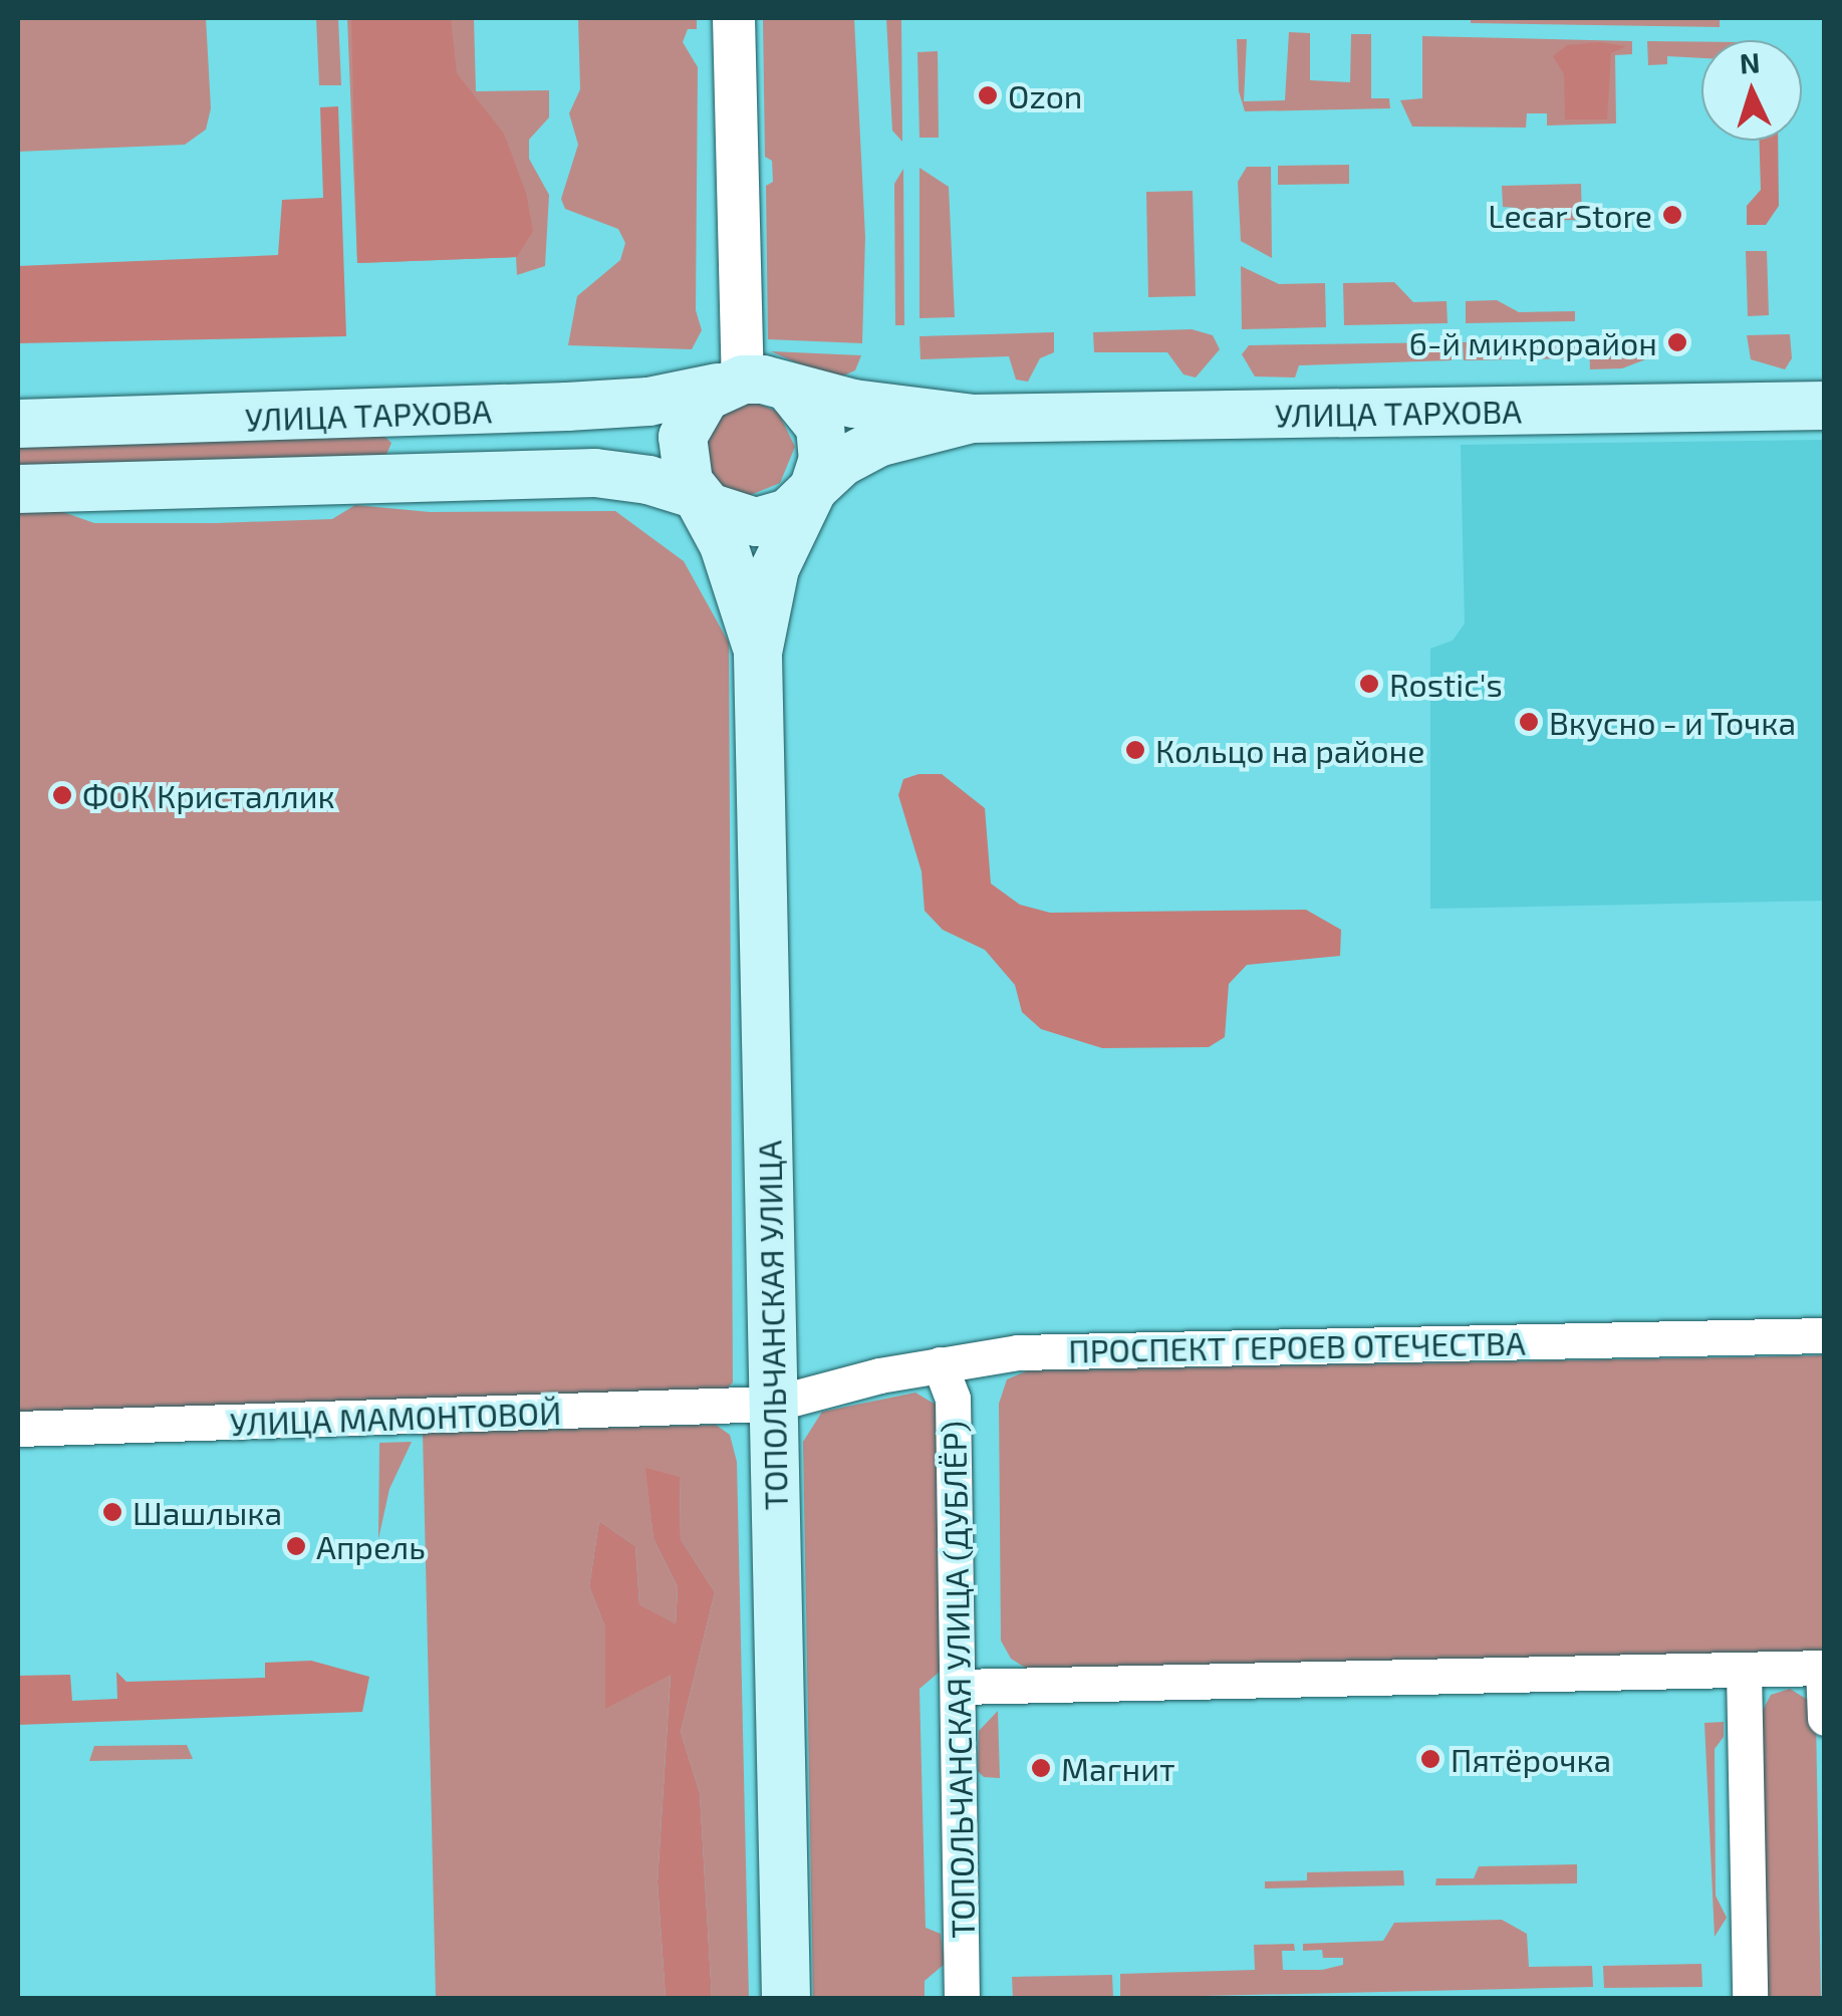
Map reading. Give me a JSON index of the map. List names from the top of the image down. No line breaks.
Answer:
{"streets":{"main road":["УЛИЦА ТАРХОВА","ТОПОЛЬЧАНСКАЯ УЛИЦА"],"street":["ПРОСПЕКТ ГЕРОЕВ ОТЕЧЕСТВА","УЛИЦА МАМОНТОВОЙ","ТОПОЛЬЧАНСКАЯ УЛИЦА (ДУБЛЁР)"]},"crossings":[["УЛИЦА ТАРХОВА","ТОПОЛЬЧАНСКАЯ УЛИЦА"],["ТОПОЛЬЧАНСКАЯ УЛИЦА","ПРОСПЕКТ ГЕРОЕВ ОТЕЧЕСТВА"],["ТОПОЛЬЧАНСКАЯ УЛИЦА","УЛИЦА МАМОНТОВОЙ"],["ПРОСПЕКТ ГЕРОЕВ ОТЕЧЕСТВА","УЛИЦА МАМОНТОВОЙ"],["ПРОСПЕКТ ГЕРОЕВ ОТЕЧЕСТВА","ТОПОЛЬЧАНСКАЯ УЛИЦА (ДУБЛЁР)"]],"places":["Ozon","Lecar Store","6-й микрорайон","Rostic's","Вкусно - и Точка","Кольцо на районе","ФОК Кристаллик","Шашлыка","Апрель","Пятёрочка","Магнит"],"north":"top"}
